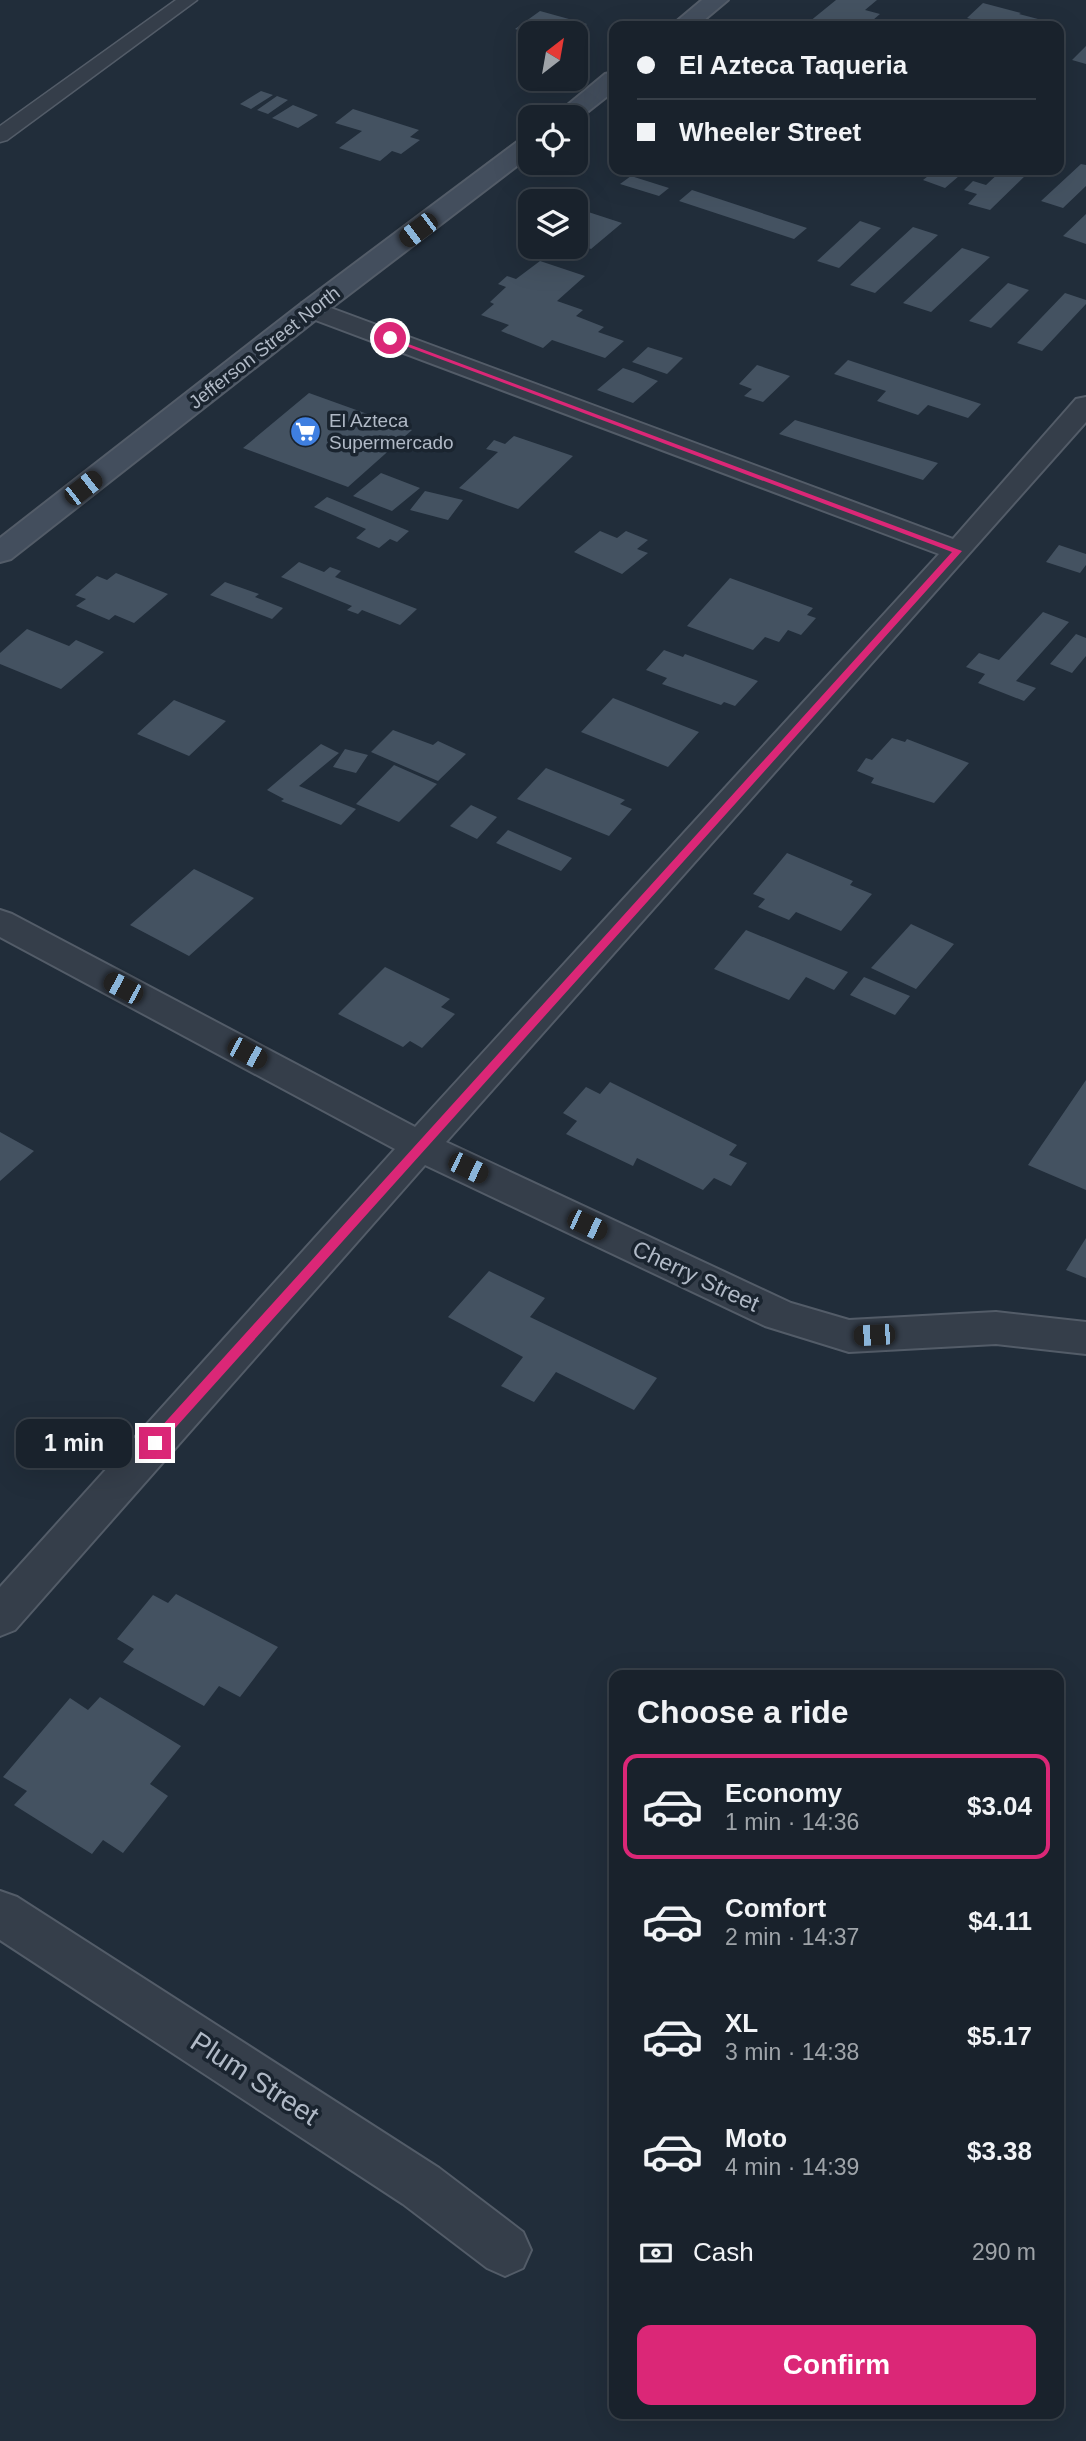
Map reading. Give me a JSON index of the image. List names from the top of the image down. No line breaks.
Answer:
{"streets":{"main road":["Jefferson Street North"],"street":["Cherry Street","Plum Street"]},"places":{"supermarket":["El Azteca Supermercado"]},"north":"top right","page":{"banner":["El Azteca Taqueria","Wheeler Street"],"bubble":"1 min","heading":"Choose a ride","list":[{"name":"Economy","note":"1 min · 14:36","value":"$3.04"},{"name":"Comfort","note":"2 min · 14:37","value":"$4.11"},{"name":"XL","note":"3 min · 14:38","value":"$5.17"},{"name":"Moto","note":"4 min · 14:39","value":"$3.38"}],"pay":["Cash","290 m"],"buttons":"Confirm"}}
